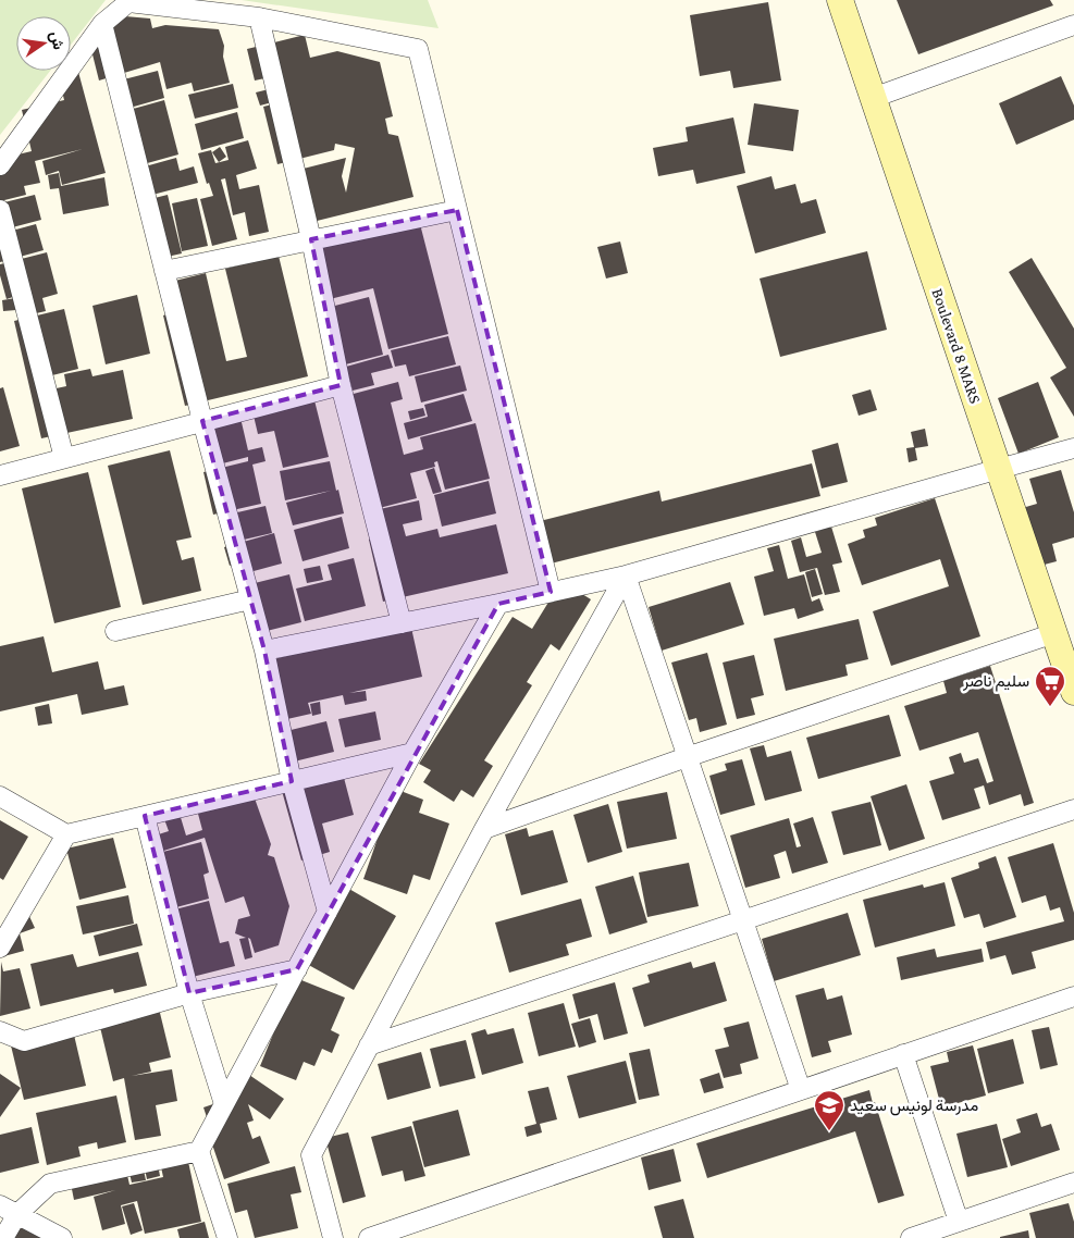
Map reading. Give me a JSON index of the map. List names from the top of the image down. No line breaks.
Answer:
{"streets":{"main road":["Boulevard 8 MARS"]},"places":{"supermarket":["سليم ناصر"],"school or university":["مدرسة لونيس سعيد"]},"north":"right"}
